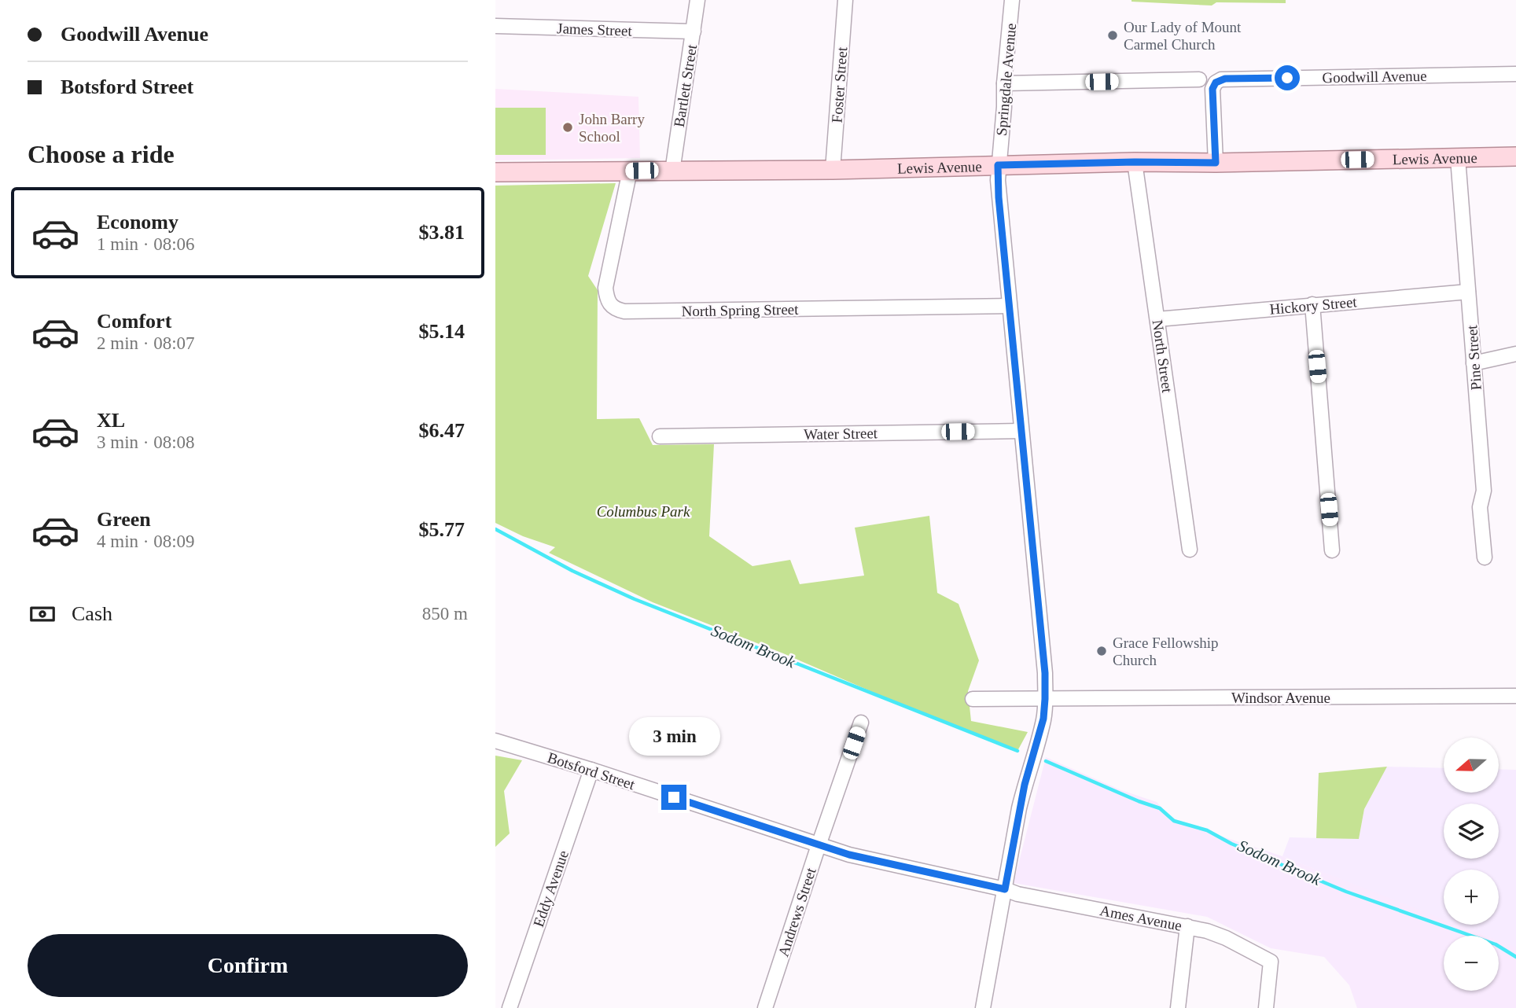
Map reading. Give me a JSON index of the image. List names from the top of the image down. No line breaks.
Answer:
{"streets":{"main road":["Lewis Avenue"],"street":["James Street","Goodwill Avenue","Springdale Avenue","Foster Street","Bartlett Street","Hickory Street","North Spring Street","North Street","Pine Street","Water Street","Windsor Avenue","Botsford Street","Eddy Avenue","Andrews Street","Ames Avenue"]},"crossings":[["James Street","Bartlett Street"],["Goodwill Avenue","Lewis Avenue"],["Springdale Avenue","Lewis Avenue"],["Springdale Avenue","North Spring Street"],["Springdale Avenue","Water Street"],["Springdale Avenue","Windsor Avenue"],["Springdale Avenue","Botsford Street"],["Springdale Avenue","Ames Avenue"],["Foster Street","Lewis Avenue"],["Bartlett Street","Lewis Avenue"],["Lewis Avenue","North Spring Street"],["Lewis Avenue","North Street"],["Lewis Avenue","Pine Street"],["Hickory Street","North Street"],["Hickory Street","Pine Street"],["Botsford Street","Eddy Avenue"],["Botsford Street","Andrews Street"],["Botsford Street","Ames Avenue"]],"water":["Sodom Brook"],"parks":["Columbus Park"],"places":["Our Lady of Mount Carmel Church","John Barry School","Grace Fellowship Church"],"north":"left","page":{"banner":["Goodwill Avenue","Botsford Street"],"heading":"Choose a ride","list":[{"name":"Economy","note":"1 min · 08:06","value":"$3.81"},{"name":"Comfort","note":"2 min · 08:07","value":"$5.14"},{"name":"XL","note":"3 min · 08:08","value":"$6.47"},{"name":"Green","note":"4 min · 08:09","value":"$5.77"}],"pay":["Cash","850 m"],"bubble":"3 min","map_buttons":["+","−"],"buttons":"Confirm"}}
